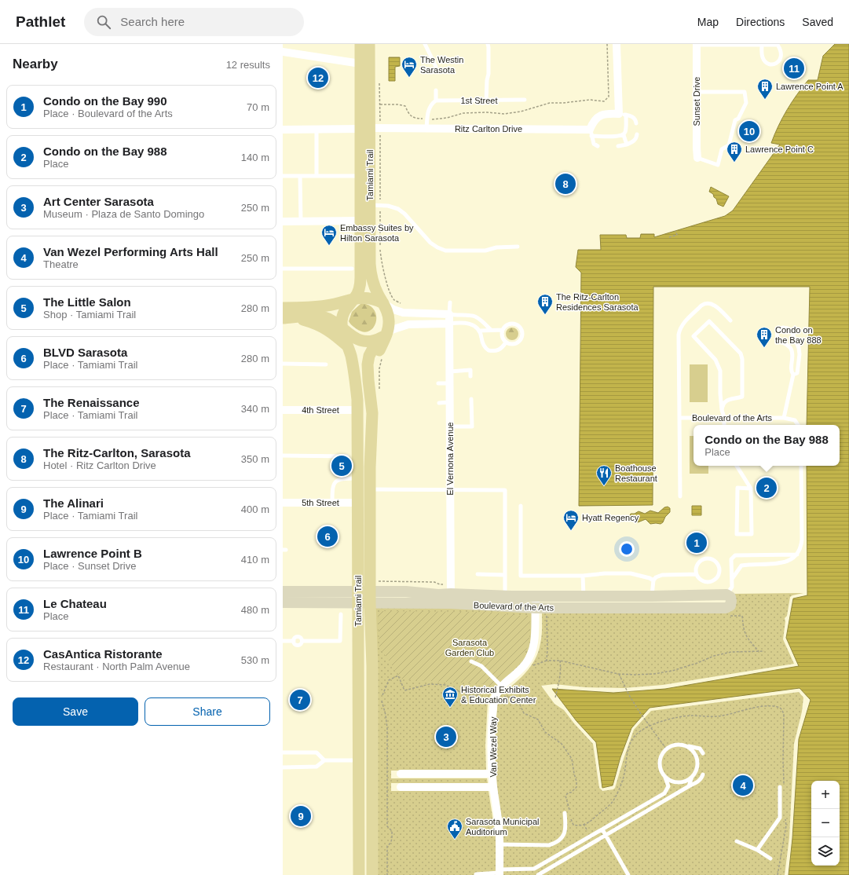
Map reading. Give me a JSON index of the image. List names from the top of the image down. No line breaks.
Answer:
{"streets":{"main road":["Tamiami Trail"],"street":["Sunset Drive","Ritz Carlton Drive","4th Street","Boulevard of the Arts","El Vernona Avenue","5th Street","Van Wezel Way"],"lane":["1st Street"]},"crossings":[["Ritz Carlton Drive","Tamiami Trail"],["Tamiami Trail","4th Street"],["Tamiami Trail","Boulevard of the Arts"],["Tamiami Trail","5th Street"],["Boulevard of the Arts","El Vernona Avenue"],["Boulevard of the Arts","Van Wezel Way"]],"parks":["Sarasota Garden Club"],"places":{"hotel":["The Westin Sarasota","Embassy Suites by Hilton Sarasota","Hyatt Regency"],"building":["Lawrence Point A","Lawrence Point C","The Ritz-Carlton Residences Sarasota","Condo on the Bay 888"],"restaurant":["Boathouse Restaurant"],"museum":["Historical Exhibits & Education Center"],"public building":["Sarasota Municipal Auditorium"]},"page":{"header":"Pathlet","search":"Search here","nav":["Map","Directions","Saved"],"heading":["Nearby","12 results"],"pins":["11","12","10","8","5","2","6","1","7","3","4","9"],"list":[{"mark":"1","name":"Condo on the Bay 990","note":"Place · Boulevard of the Arts","value":"70 m"},{"mark":"2","name":"Condo on the Bay 988","note":"Place","value":"140 m"},{"mark":"3","name":"Art Center Sarasota","note":"Museum · Plaza de Santo Domingo","value":"250 m"},{"mark":"4","name":"Van Wezel Performing Arts Hall","note":"Theatre","value":"250 m"},{"mark":"5","name":"The Little Salon","note":"Shop · Tamiami Trail","value":"280 m"},{"mark":"6","name":"BLVD Sarasota","note":"Place · Tamiami Trail","value":"280 m"},{"mark":"7","name":"The Renaissance","note":"Place · Tamiami Trail","value":"340 m"},{"mark":"8","name":"The Ritz-Carlton, Sarasota","note":"Hotel · Ritz Carlton Drive","value":"350 m"},{"mark":"9","name":"The Alinari","note":"Place · Tamiami Trail","value":"400 m"},{"mark":"10","name":"Lawrence Point B","note":"Place · Sunset Drive","value":"410 m"},{"mark":"11","name":"Le Chateau","note":"Place","value":"480 m"},{"mark":"12","name":"CasAntica Ristorante","note":"Restaurant · North Palm Avenue","value":"530 m"}],"popup":["Condo on the Bay 988","Place"],"buttons":["Save","Share"],"map_buttons":["+","−"]}}
